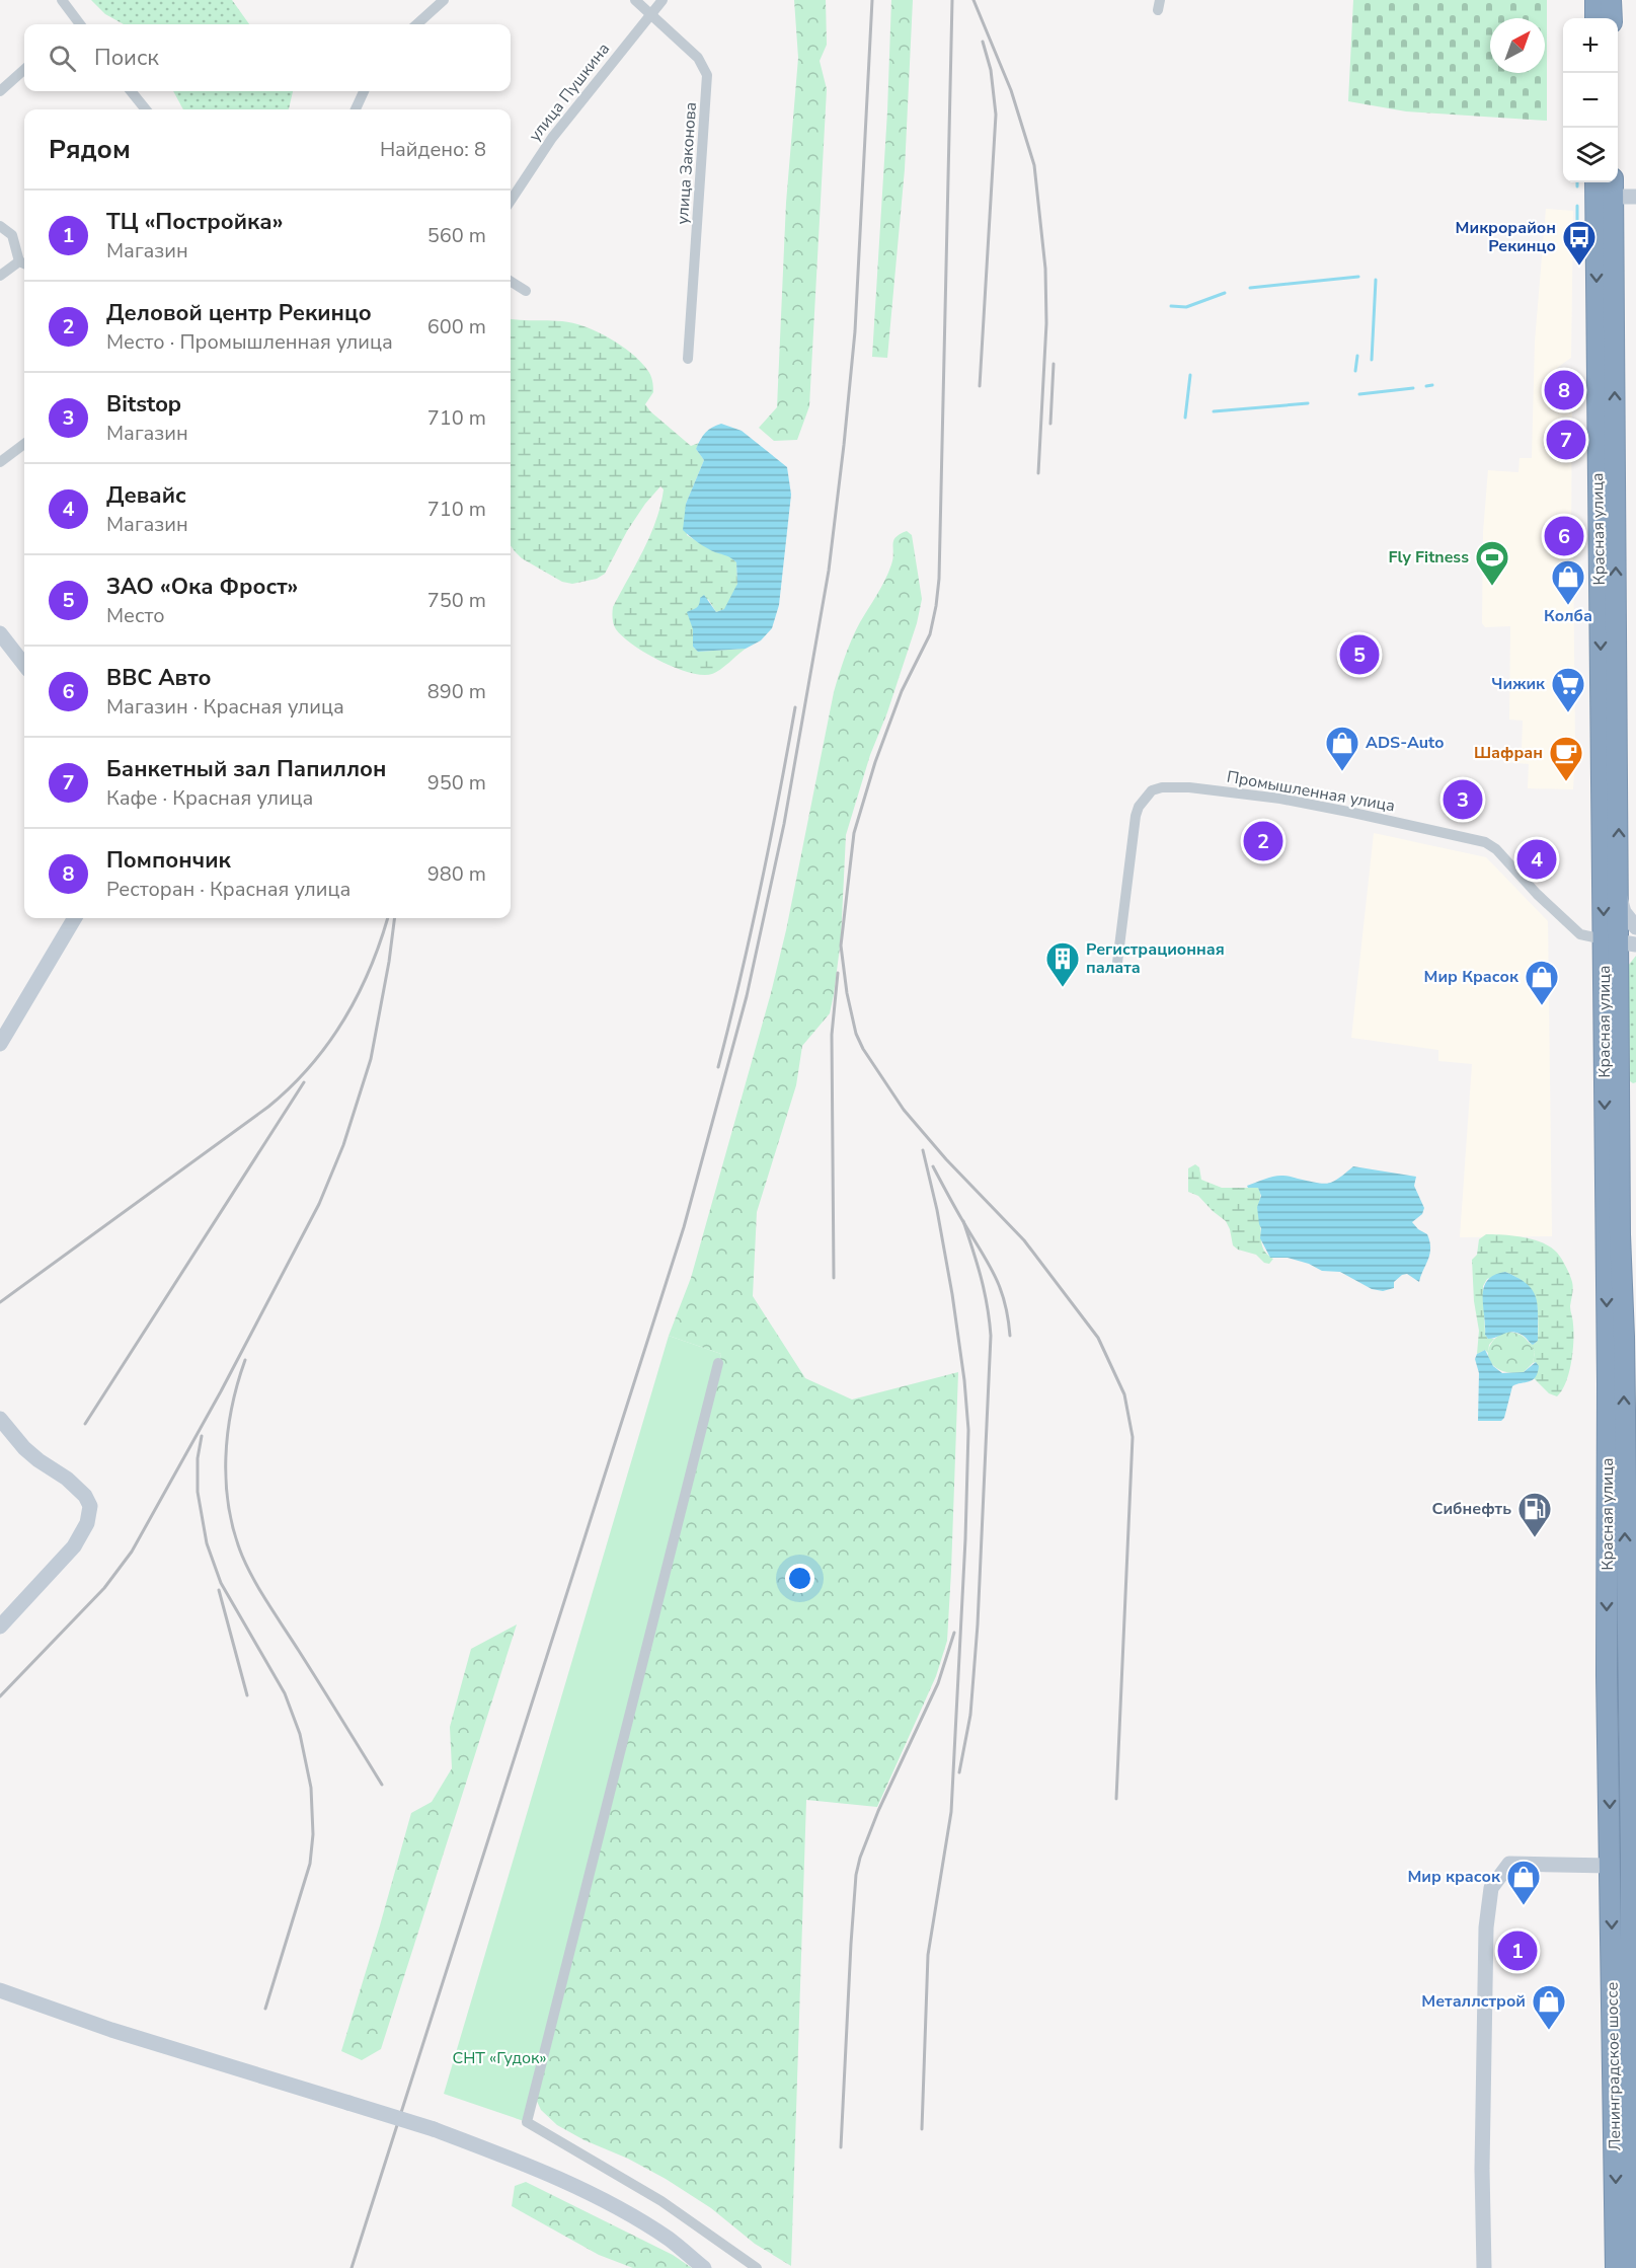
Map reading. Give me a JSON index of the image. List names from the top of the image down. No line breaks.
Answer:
{"streets":{"highway":["Красная улица","Ленинградское шоссе"],"street":["улица Пушкина","улица Законова","Промышленная улица"]},"crossings":[["улица Пушкина","улица Законова"],["Красная улица","Промышленная улица"],["Красная улица","Ленинградское шоссе"]],"parks":["СНТ «Гудок»"],"places":{"bus stop":["Микрорайон Рекинцо"],"sports":["Fly Fitness"],"shop":["Колба","ADS-Auto","Мир Красок","Мир красок","Металлстрой"],"supermarket":["Чижик"],"cafe":["Шафран"],"building":["Регистрационная палата"],"fuel station":["Сибнефть"]},"north":"top right","page":{"map_buttons":["+","−"],"search":"Поиск","heading":["Рядом","Найдено: 8"],"list":[{"mark":"1","name":"ТЦ «Постройка»","note":"Магазин","value":"560 m"},{"mark":"2","name":"Деловой центр Рекинцо","note":"Место · Промышленная улица","value":"600 m"},{"mark":"3","name":"Bitstop","note":"Магазин","value":"710 m"},{"mark":"4","name":"Девайс","note":"Магазин","value":"710 m"},{"mark":"5","name":"ЗАО «Ока Фрост»","note":"Место","value":"750 m"},{"mark":"6","name":"ВВС Авто","note":"Магазин · Красная улица","value":"890 m"},{"mark":"7","name":"Банкетный зал Папиллон","note":"Кафе · Красная улица","value":"950 m"},{"mark":"8","name":"Помпончик","note":"Ресторан · Красная улица","value":"980 m"}],"pins":["8","7","6","5","3","2","4","1"]}}
